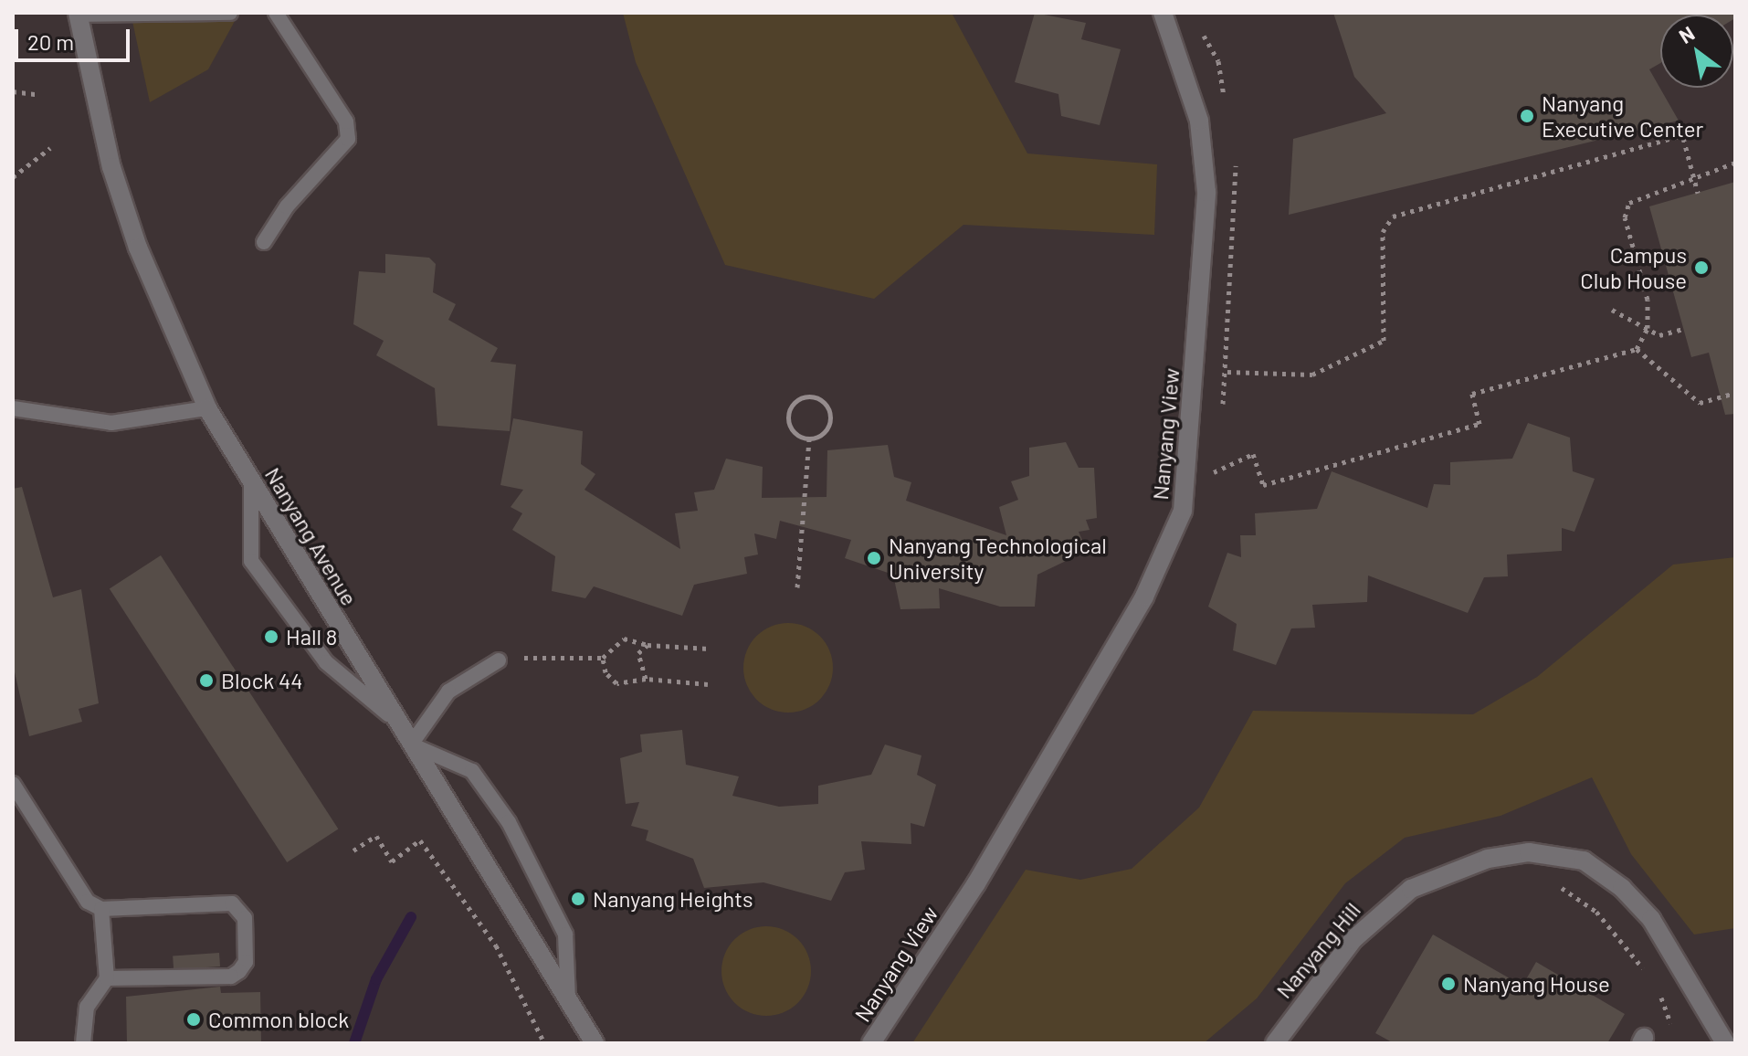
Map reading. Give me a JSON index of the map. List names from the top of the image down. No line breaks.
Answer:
{"streets":{"street":["Nanyang View","Nanyang Avenue","Nanyang Hill"]},"places":["Nanyang Executive Center","Campus Club House","Nanyang Technological University","Hall 8","Block 44","Nanyang Heights","Nanyang House","Common block"],"scale_bar":"20 m","north":"top left"}
